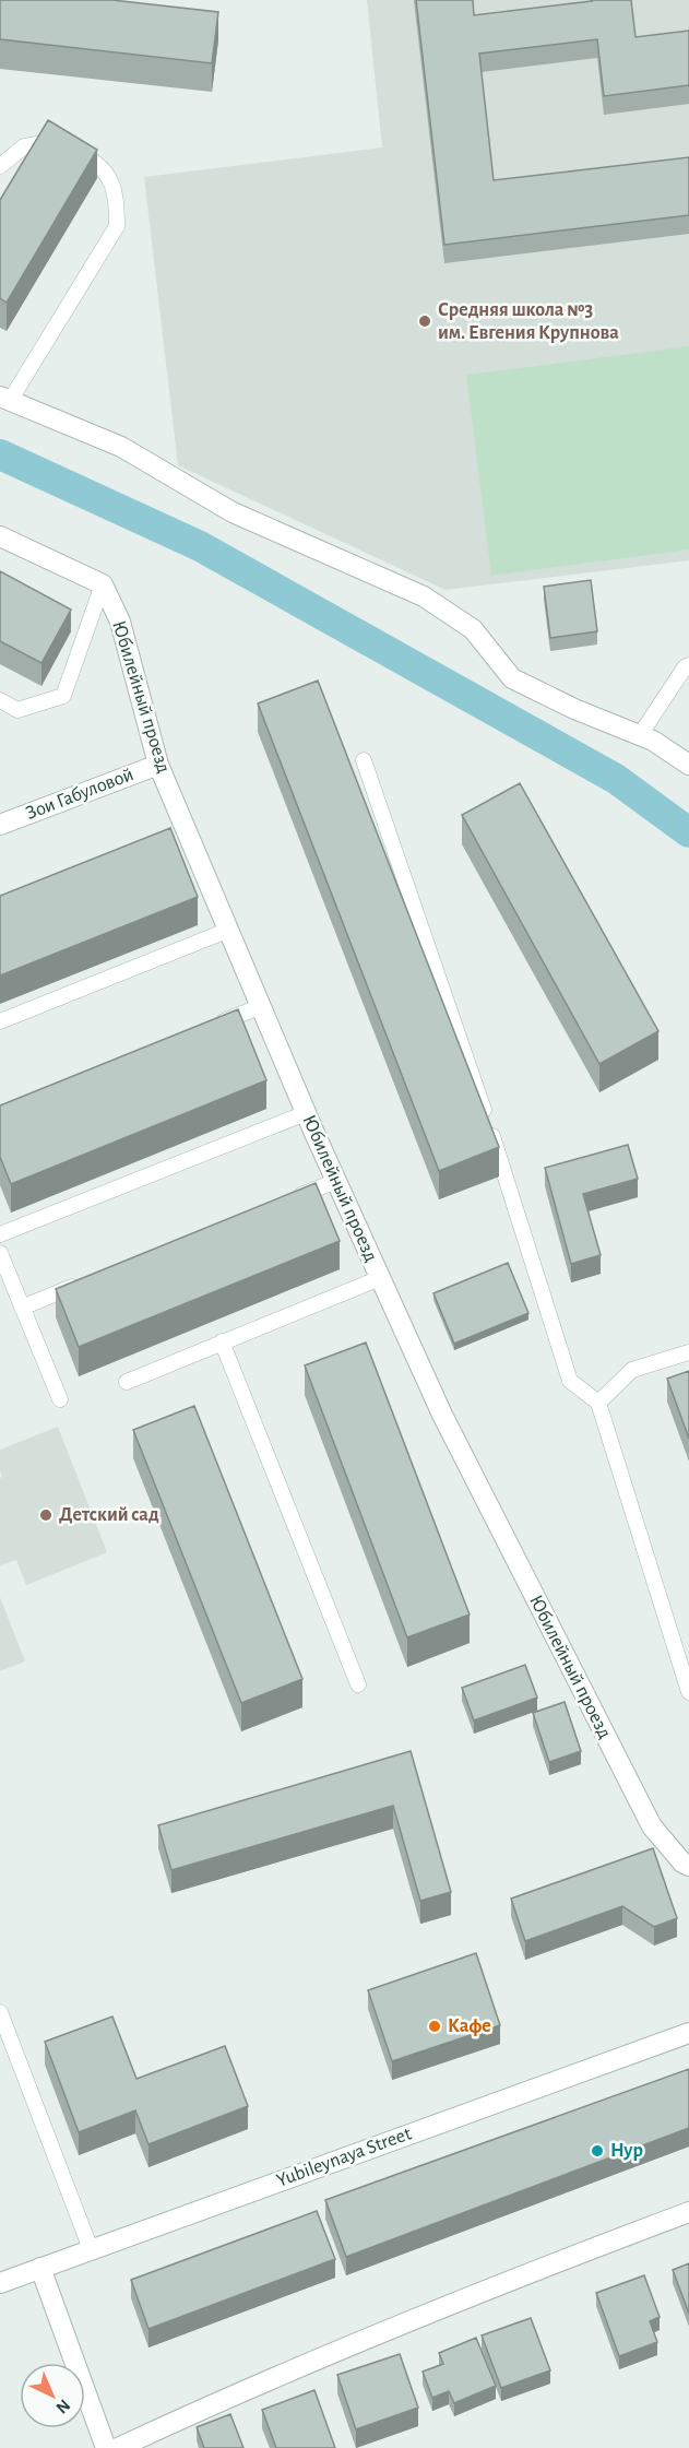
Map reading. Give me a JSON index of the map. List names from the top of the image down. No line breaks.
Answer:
{"streets":{"street":["Юбилейный проезд","Зои Габуловой","Yubileynaya Street"]},"crossings":[["Юбилейный проезд","Зои Габуловой"]],"places":["Средняя школа №3 им. Евгения Крупнова","Детский сад","Кафе","Нур"],"north":"bottom right"}
